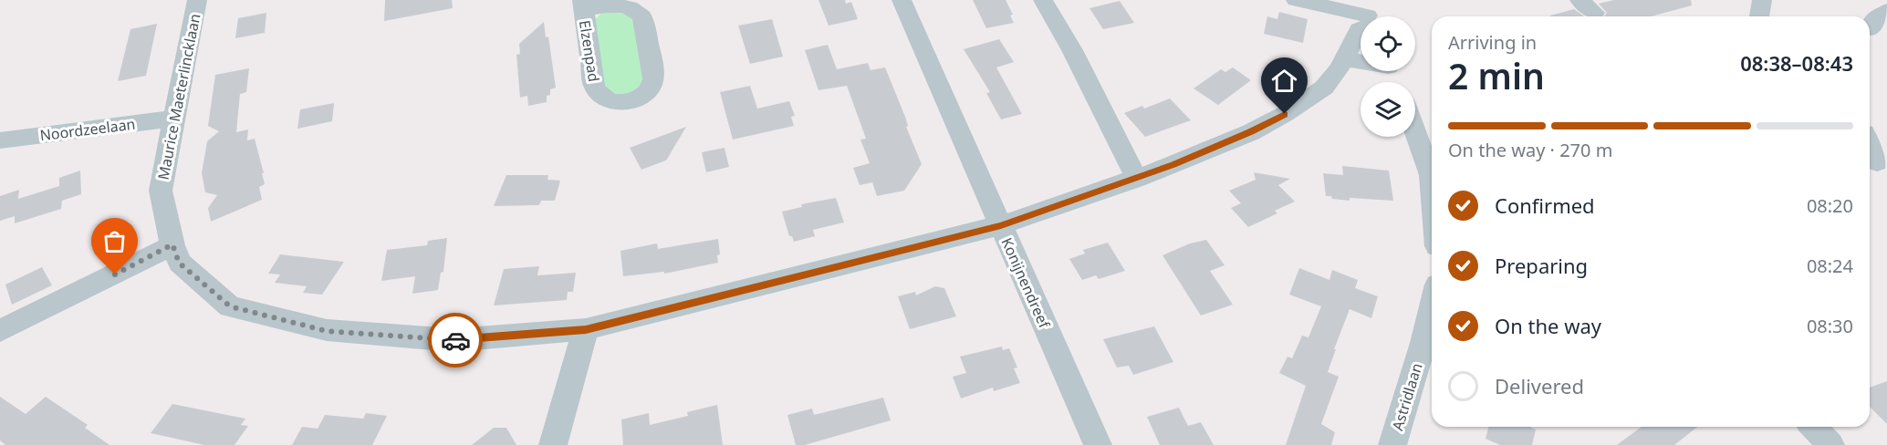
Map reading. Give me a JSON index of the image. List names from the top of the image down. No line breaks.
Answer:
{"streets":{"street":["Elzenpad","Maurice Maeterlincklaan","Noordzeelaan","Konijnendreef","Astridlaan"]},"crossings":[["Maurice Maeterlincklaan","Noordzeelaan"],["Maurice Maeterlincklaan","Konijnendreef"]],"page":{"heading":["2 min","Arriving in","08:38–08:43"],"bar":"On the way · 270 m","list":[["Confirmed","08:20"],["Preparing","08:24"],["On the way","08:30"],"Delivered"]}}
